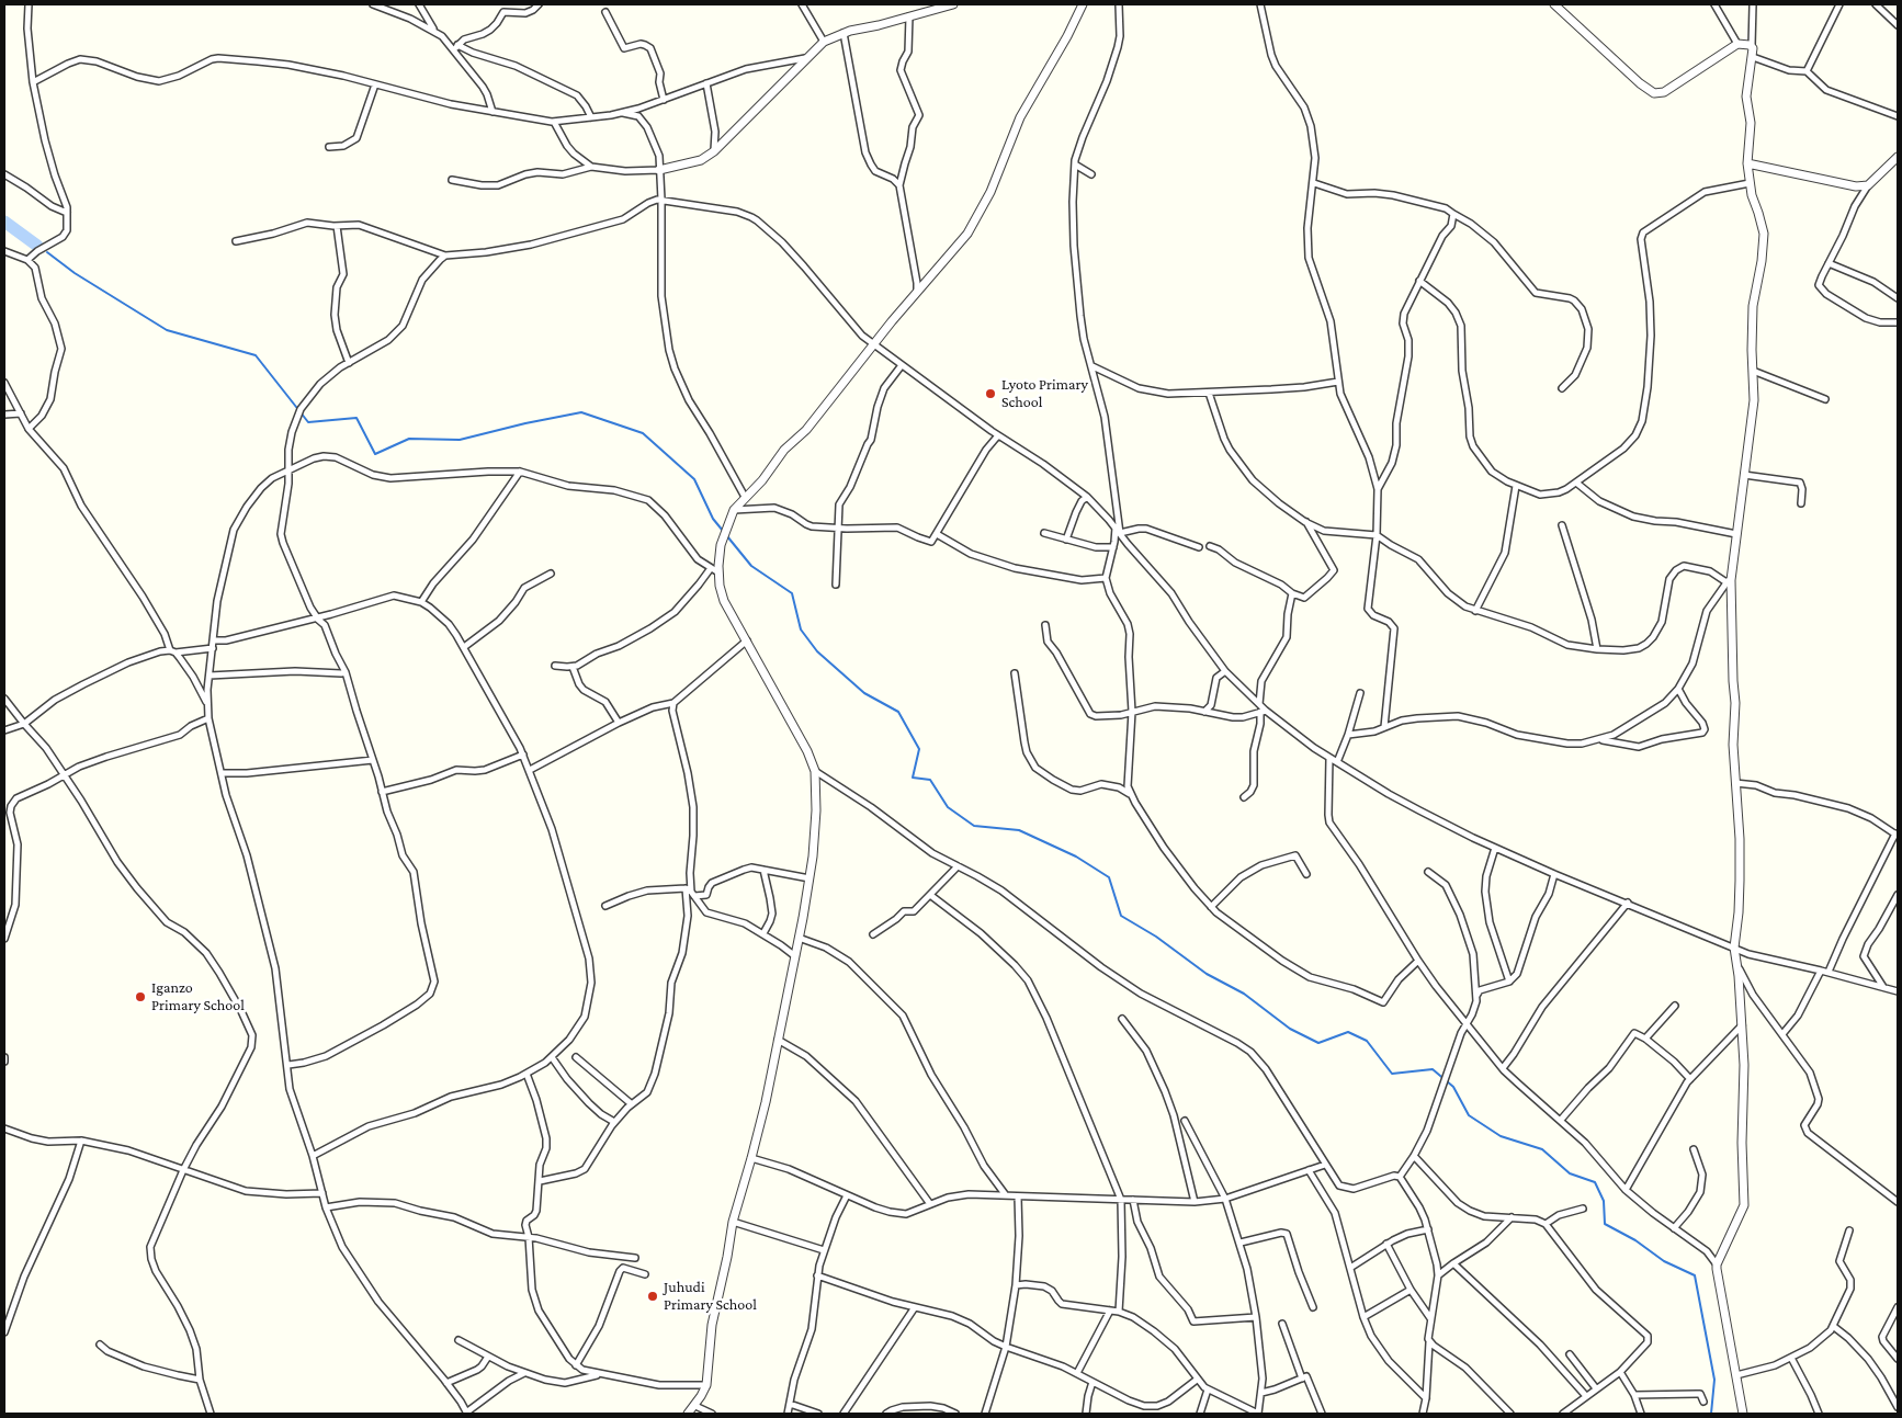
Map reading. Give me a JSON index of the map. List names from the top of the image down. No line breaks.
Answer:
{"places":["Lyoto Primary School","Iganzo Primary School","Juhudi Primary School"]}
